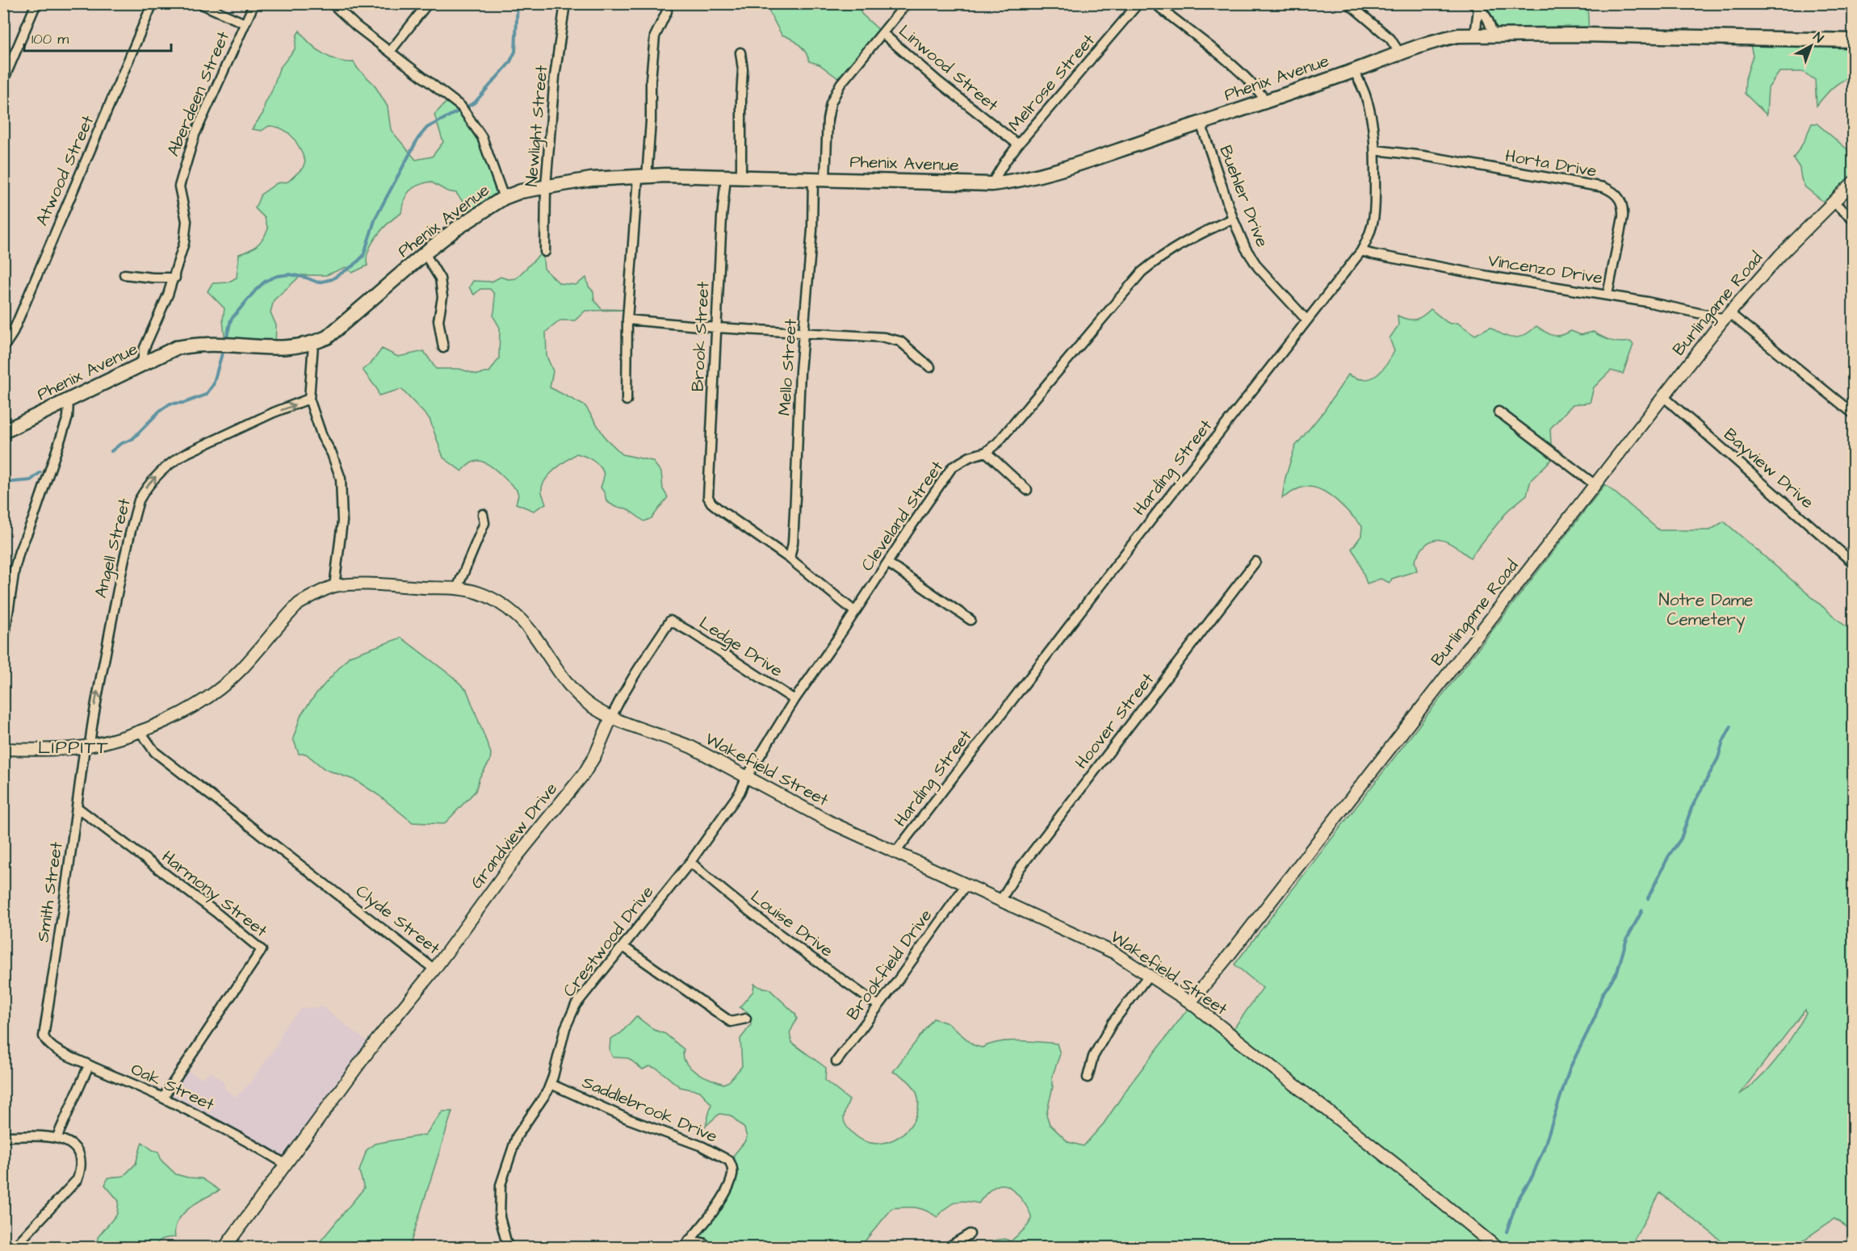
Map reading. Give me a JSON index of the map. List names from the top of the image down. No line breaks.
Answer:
{"streets":{"main road":["Phenix Avenue"],"street":["Linwood Street","Melrose Street","Aberdeen Street","Newlight Street","Horta Drive","Atwood Street","Buehler Drive","Vincenzo Drive","Burlingame Road","Brook Street","Mello Street","Harding Street","Bayview Drive","Cleveland Street","Angell Street","Ledge Drive","Hoover Street","Wakefield Street","Grandview Drive","Smith Street","Harmony Street","Clyde Street","Louise Drive","Crestwood Drive","Brookfield Drive","Oak Street","Saddlebrook Drive"]},"crossings":[["Linwood Street","Melrose Street"],["Linwood Street","Mello Street"],["Phenix Avenue","Melrose Street"],["Phenix Avenue","Aberdeen Street"],["Phenix Avenue","Newlight Street"],["Phenix Avenue","Buehler Drive"],["Phenix Avenue","Brook Street"],["Phenix Avenue","Mello Street"],["Phenix Avenue","Harding Street"],["Horta Drive","Vincenzo Drive"],["Horta Drive","Harding Street"],["Buehler Drive","Harding Street"],["Buehler Drive","Cleveland Street"],["Vincenzo Drive","Burlingame Road"],["Vincenzo Drive","Harding Street"],["Burlingame Road","Bayview Drive"],["Burlingame Road","Wakefield Street"],["Brook Street","Mello Street"],["Harding Street","Wakefield Street"],["Cleveland Street","Ledge Drive"],["Cleveland Street","Wakefield Street"],["Cleveland Street","Crestwood Drive"],["Angell Street","Wakefield Street"],["Angell Street","Smith Street"],["Ledge Drive","Wakefield Street"],["Ledge Drive","Grandview Drive"],["Hoover Street","Wakefield Street"],["Wakefield Street","Grandview Drive"],["Wakefield Street","Smith Street"],["Wakefield Street","Clyde Street"],["Wakefield Street","Crestwood Drive"],["Wakefield Street","Brookfield Drive"],["Grandview Drive","Clyde Street"],["Smith Street","Harmony Street"],["Smith Street","Oak Street"],["Harmony Street","Oak Street"],["Clyde Street","Oak Street"],["Louise Drive","Crestwood Drive"],["Louise Drive","Brookfield Drive"],["Crestwood Drive","Saddlebrook Drive"]],"one_way":["Angell Street"],"districts":["LIPPITT"],"parks":["Notre Dame Cemetery"],"scale_bar":"100 m","north":"top right"}
